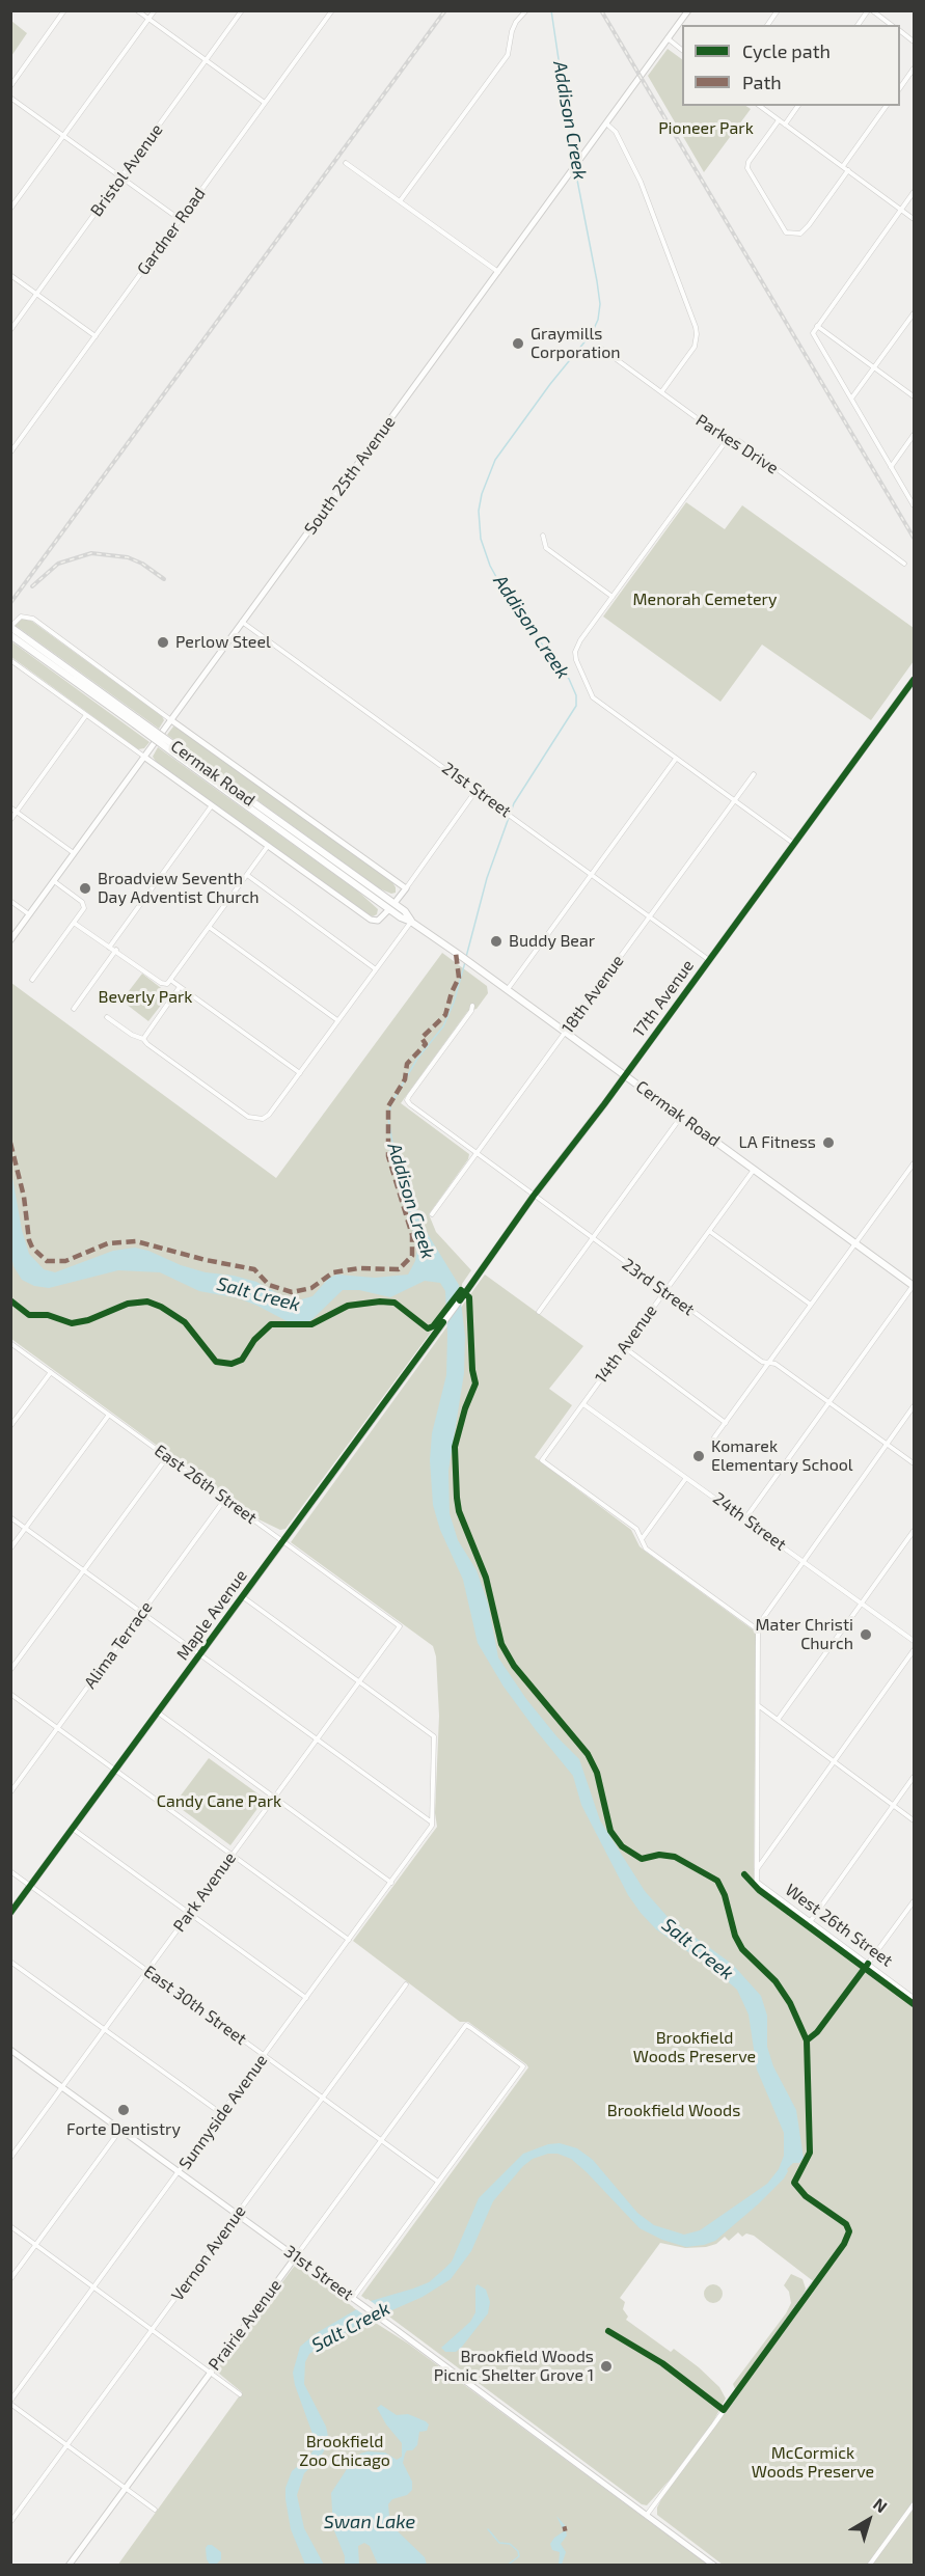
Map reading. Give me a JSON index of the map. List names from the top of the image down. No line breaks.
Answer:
{"streets":{"main road":["South 25th Avenue","Cermak Road","17th Avenue","Maple Avenue","31st Street","Prairie Avenue"],"street":["Bristol Avenue","Gardner Road","Parkes Drive","21st Street","18th Avenue","23rd Street","14th Avenue","East 26th Street","24th Street","Alima Terrace","Park Avenue","West 26th Street","East 30th Street","Sunnyside Avenue","Vernon Avenue"]},"crossings":[["South 25th Avenue","Cermak Road"],["South 25th Avenue","21st Street"],["Cermak Road","18th Avenue"],["Cermak Road","17th Avenue"],["Cermak Road","14th Avenue"],["21st Street","18th Avenue"],["21st Street","17th Avenue"],["18th Avenue","23rd Street"],["17th Avenue","23rd Street"],["17th Avenue","Maple Avenue"],["23rd Street","14th Avenue"],["14th Avenue","24th Street"],["East 26th Street","Maple Avenue"],["East 26th Street","Alima Terrace"],["East 26th Street","Park Avenue"],["Maple Avenue","East 30th Street"],["Park Avenue","East 30th Street"],["Park Avenue","31st Street"],["East 30th Street","Sunnyside Avenue"],["East 30th Street","Vernon Avenue"],["East 30th Street","Prairie Avenue"],["Sunnyside Avenue","31st Street"],["Vernon Avenue","31st Street"],["31st Street","Prairie Avenue"]],"water":["Addison Creek","Salt Creek","Swan Lake"],"parks":["Pioneer Park","Menorah Cemetery","Beverly Park","Candy Cane Park","Brookfield Woods Preserve","Brookfield Woods","Brookfield Zoo Chicago","McCormick Woods Preserve"],"places":["Graymills Corporation","Perlow Steel","Broadview Seventh Day Adventist Church","Buddy Bear","LA Fitness","Komarek Elementary School","Mater Christi Church","Forte Dentistry","Brookfield Woods Picnic Shelter Grove 1"],"legend":["Cycle path","Path"],"north":"top right"}
